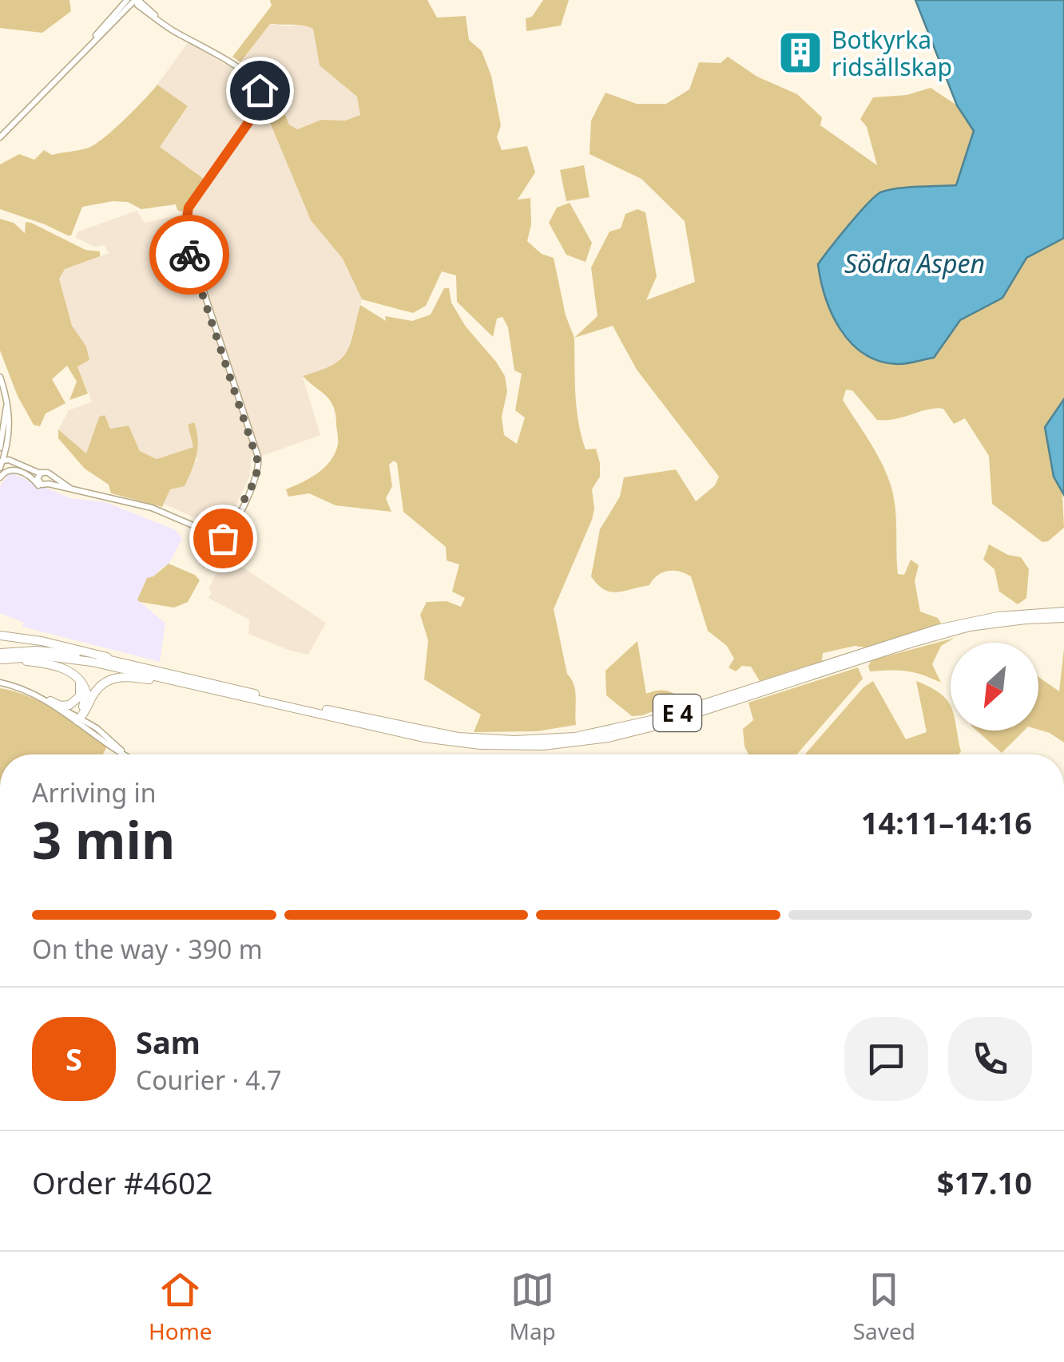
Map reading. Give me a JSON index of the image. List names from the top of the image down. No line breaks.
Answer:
{"streets":{"highway":["E 4"]},"water":["Södra Aspen"],"places":{"building":["Botkyrka ridsällskap"]},"north":"bottom left","page":{"heading":["3 min","Arriving in","14:11–14:16"],"panel":["Sam","Courier · 4.7","Order #4602","$17.10"],"bar":"On the way · 390 m","round":"S","tabs":["Home","Map","Saved"]}}
